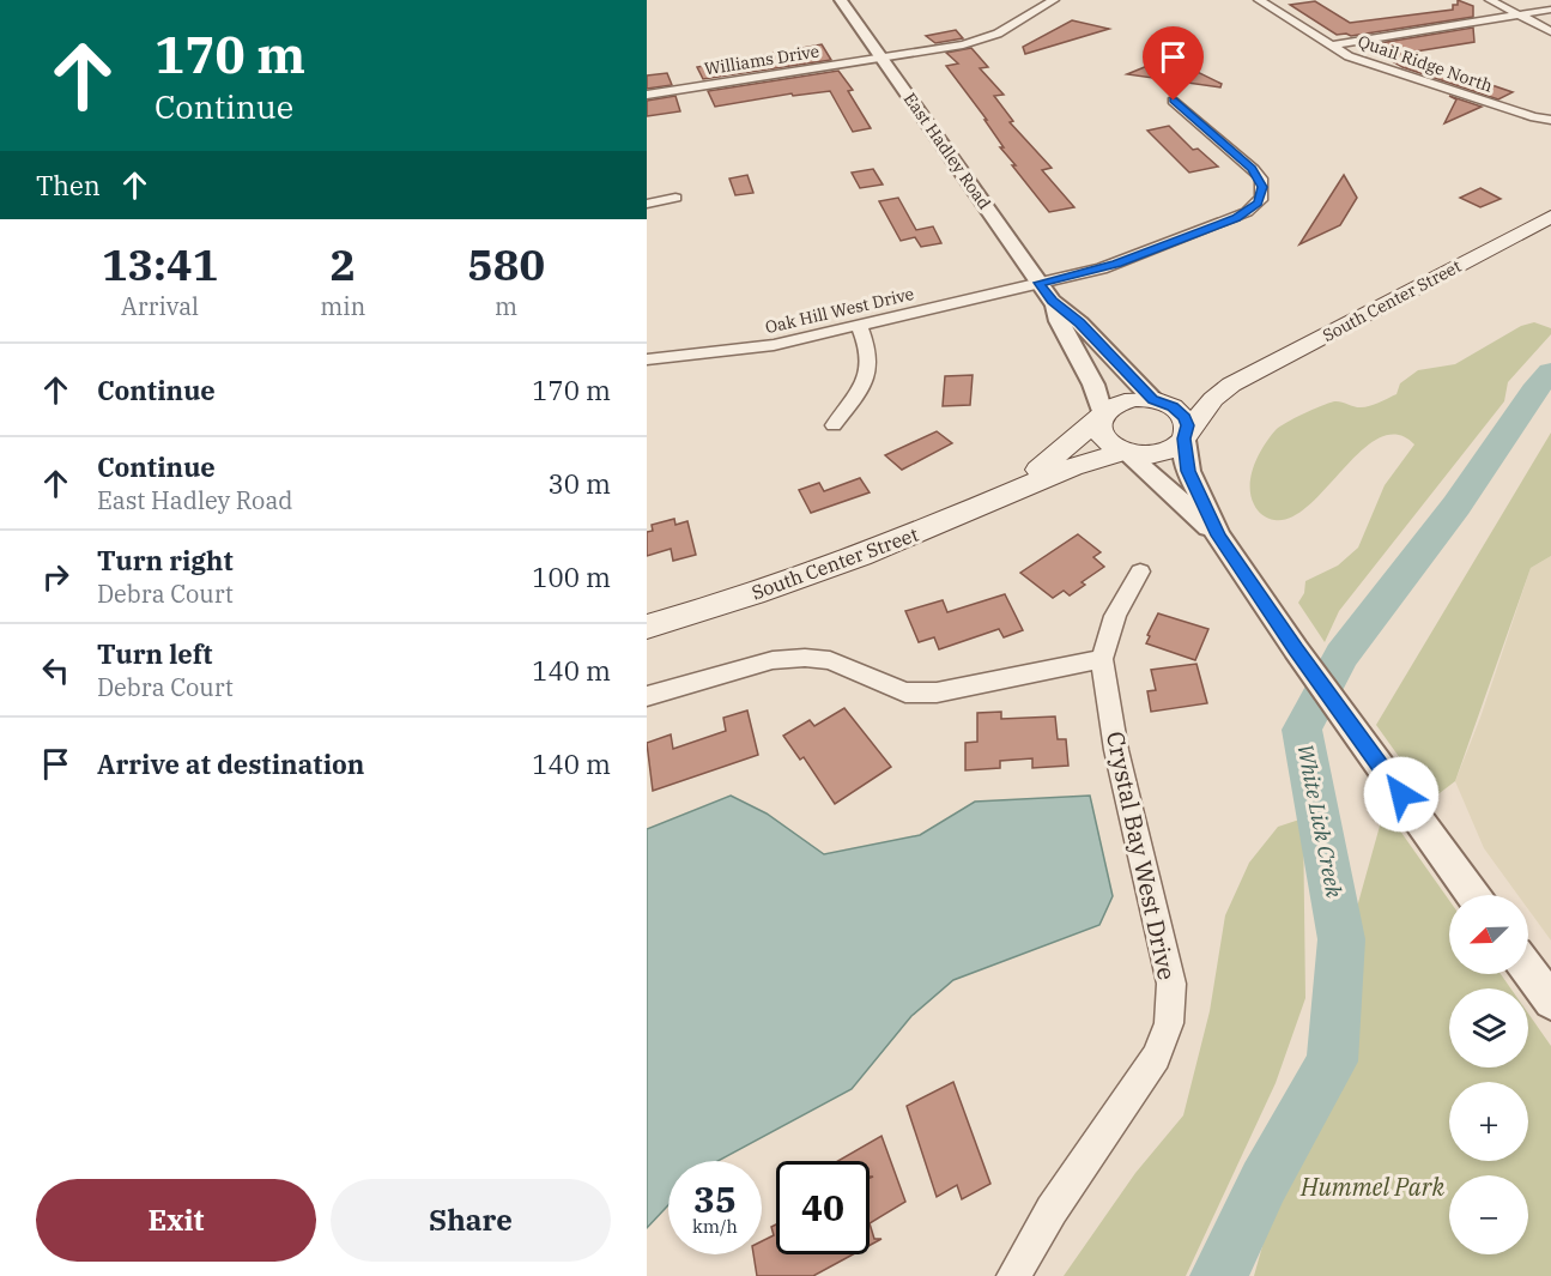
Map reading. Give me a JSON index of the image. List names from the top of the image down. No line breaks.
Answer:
{"streets":{"main road":["South Center Street"],"street":["Williams Drive","Quail Ridge North","East Hadley Road","Oak Hill West Drive","Crystal Bay West Drive"]},"crossings":[["Williams Drive","East Hadley Road"],["East Hadley Road","South Center Street"],["East Hadley Road","Oak Hill West Drive"]],"water":["White Lick Creek"],"parks":["Hummel Park"],"north":"bottom left","page":{"turn":["170 m","Continue"],"then":"Then","eta":["13:41","Arrival","2","min","580","m"],"list":[{"name":"Continue","value":"170 m"},{"name":"Continue","note":"East Hadley Road","value":"30 m"},{"name":"Turn right","note":"Debra Court","value":"100 m"},{"name":"Turn left","note":"Debra Court","value":"140 m"},{"name":"Arrive at destination","value":"140 m"}],"map_buttons":["+","−"],"speed":"35 km/h","limit":"40","buttons":["Exit","Share"]}}
